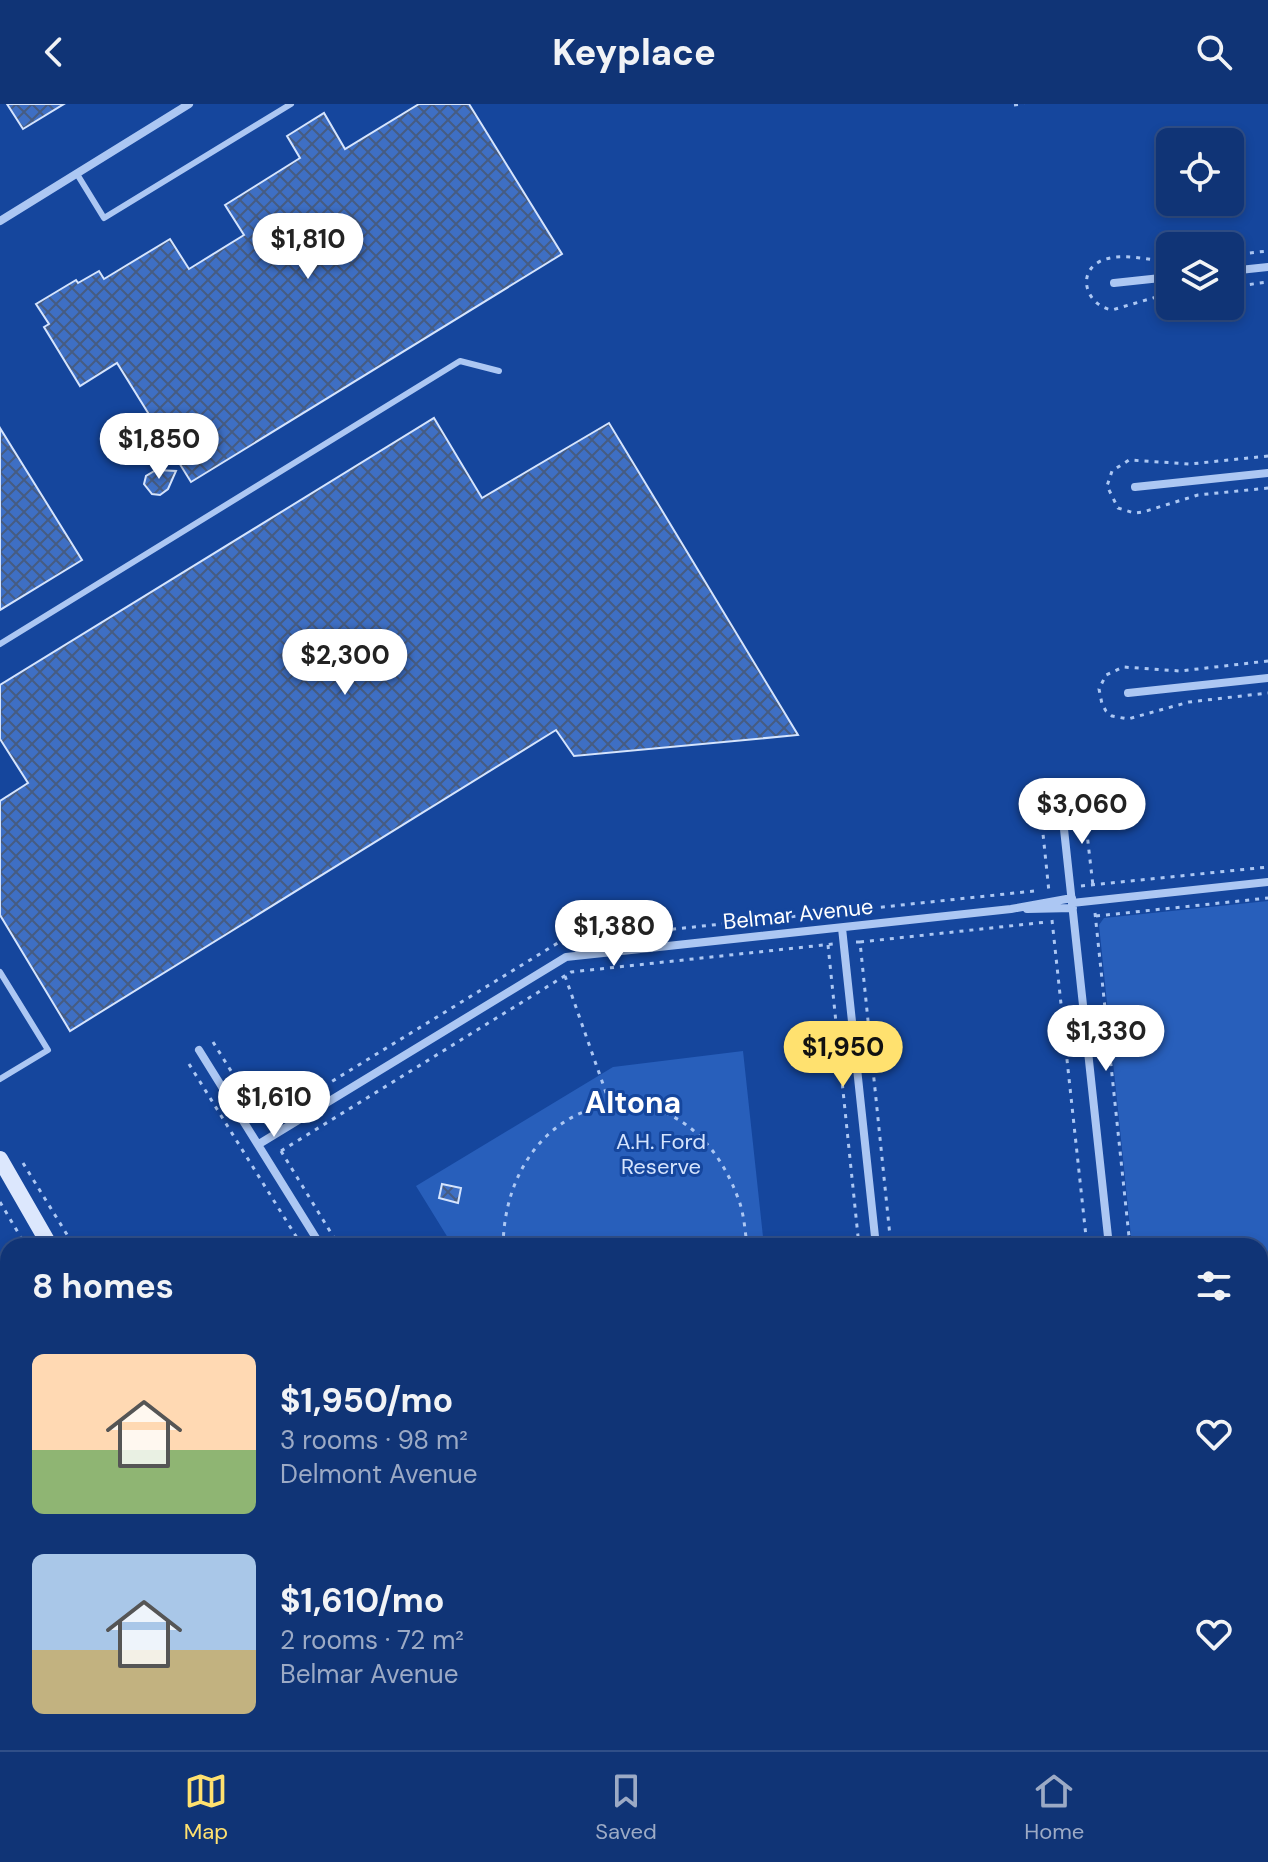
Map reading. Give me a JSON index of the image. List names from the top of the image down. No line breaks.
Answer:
{"streets":{"street":["Belmar Avenue"]},"districts":["Altona"],"parks":["A.H. Ford Reserve"],"page":{"header":"Keyplace","price":["$1,810","$1,850","$2,300","$3,060","$1,380","$1,330","$1,950","$1,610"],"heading":"8 homes","list":[{"name":"$1,950/mo","note":"3 rooms · 98 m² · Delmont Avenue"},{"name":"$1,610/mo","note":"2 rooms · 72 m² · Belmar Avenue"}],"tabs":["Map","Saved","Home"]}}
